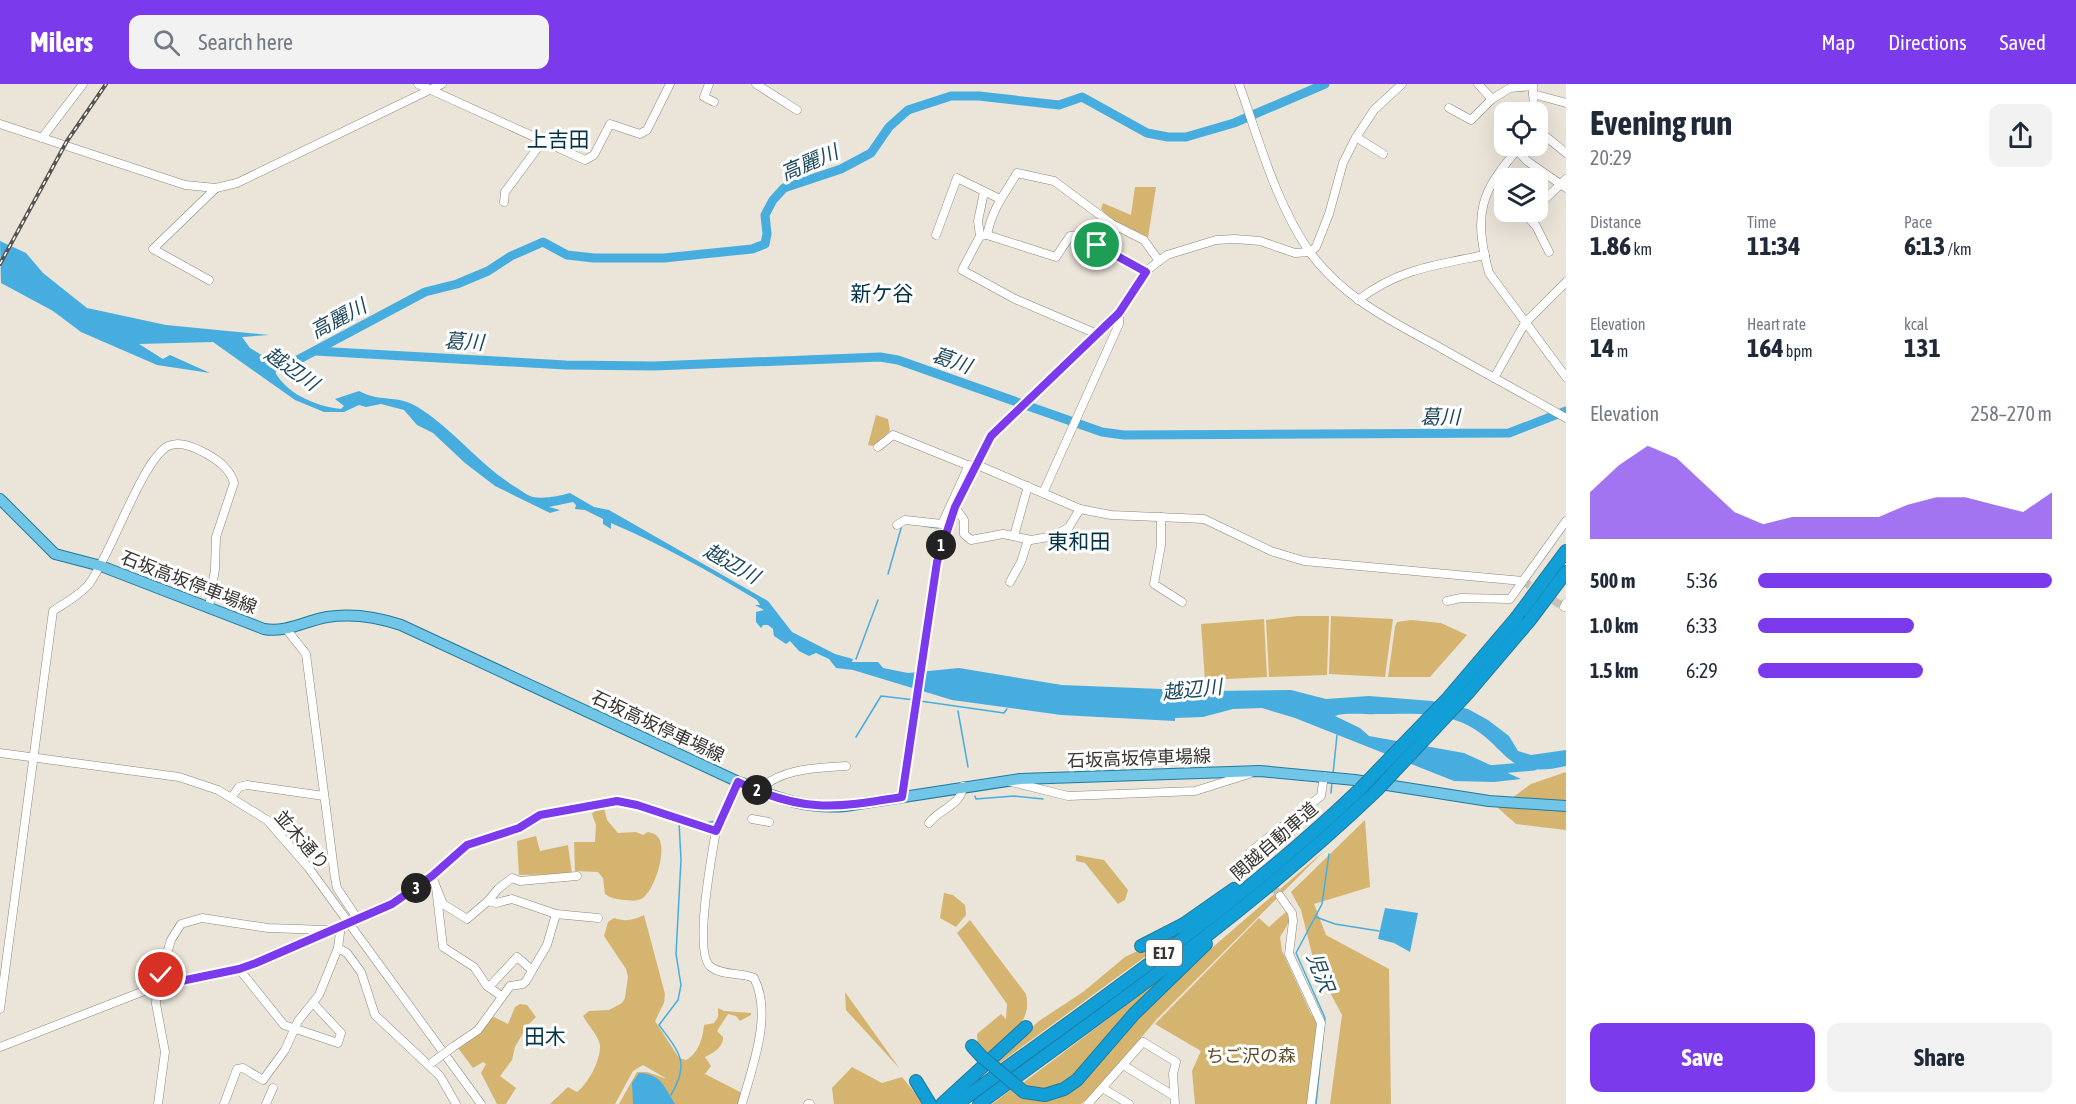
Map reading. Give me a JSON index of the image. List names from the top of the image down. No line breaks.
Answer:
{"streets":{"highway":["関越自動車道","E17"],"main road":["石坂高坂停車場線"],"street":["並木通り"]},"districts":["上吉田","新ケ谷","東和田","田木"],"water":["高麗川","葛川","越辺川","児沢"],"parks":["ちご沢の森"],"page":{"header":"Milers","search":"Search here","nav":["Map","Directions","Saved"],"heading":["Evening run","20:29"],"stats":[["Distance","1.86 km"],["Time","11:34"],["Pace","6:13 /km"],["Elevation","14 m"],["Heart rate","164 bpm"],["kcal","131"]],"chart":["Elevation","258–270 m"],"pins":["1","2","3"],"list":[{"name":"500 m","note":"5:36"},{"name":"1.0 km","note":"6:33"},{"name":"1.5 km","note":"6:29"}],"buttons":["Save","Share"]}}
